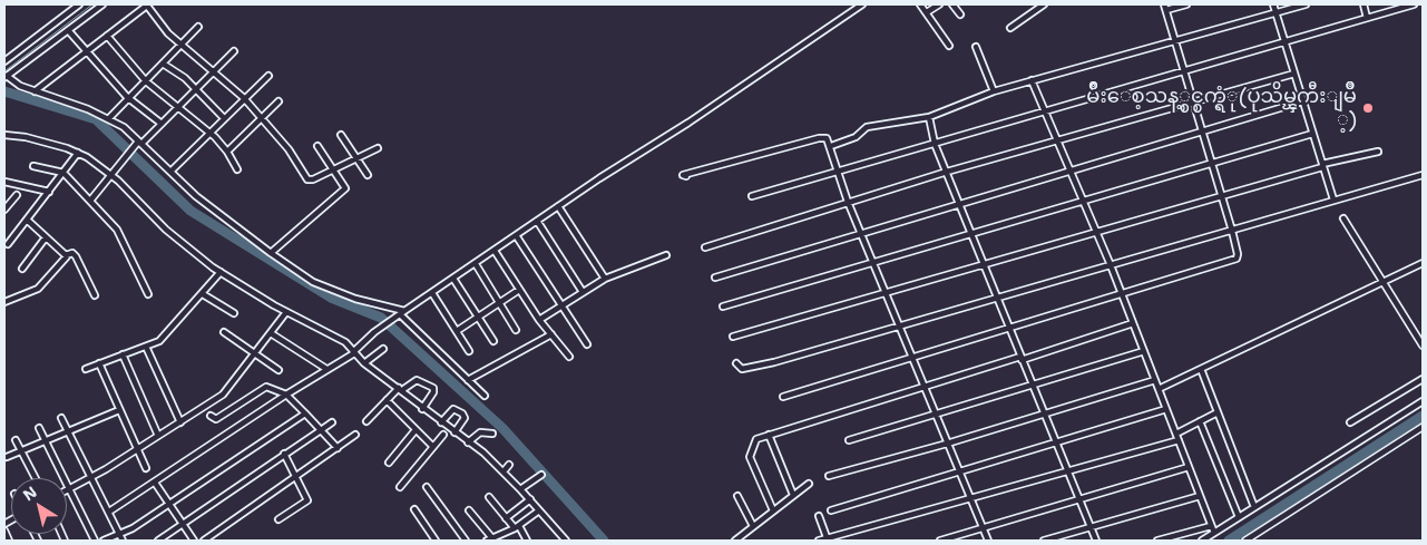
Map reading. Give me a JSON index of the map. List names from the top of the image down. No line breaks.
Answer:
{"places":["မ်ိဳးေစ့သန့္စင္စက္ရံု(ပုသိမ္ၾကီးျမိဳ ့)"],"north":"top left"}
